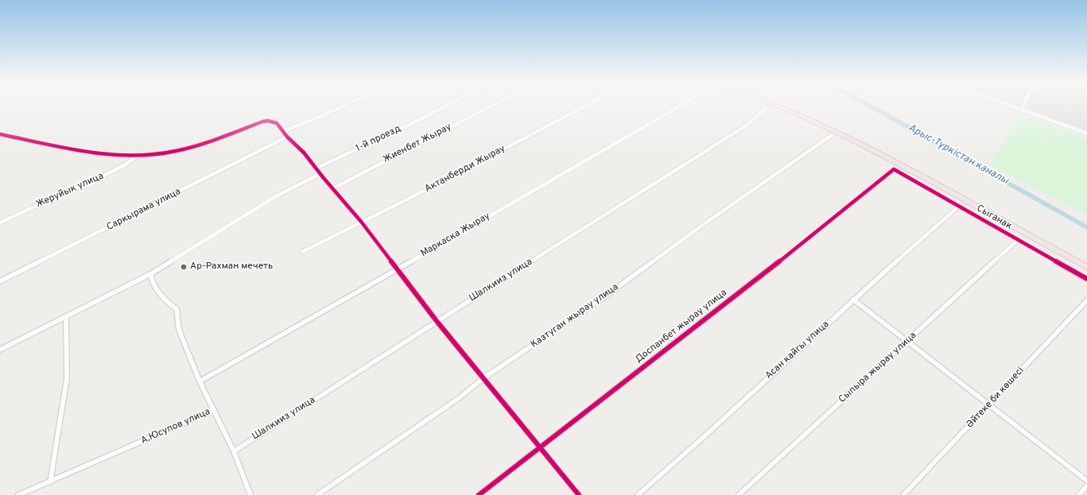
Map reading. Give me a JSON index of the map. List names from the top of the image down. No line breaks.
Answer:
{"streets":{"street":["1-й проезд","Жиенбет Жырау","Актанберди Жырау","Жеруйык улица","Саркырама улица","Сыганак","Маркаска Жырау","Шалкииз улица","Казтуган жырау улица","Доспанбет жырау улица","Асан кайгы улица","Сыпыра жырау улица","Әйтеке би көшесі","А.Юсупов улица"]},"crossings":[["Сыганак","Доспанбет жырау улица"],["Сыганак","Асан кайгы улица"],["Сыганак","Сыпыра жырау улица"],["Маркаска Жырау","А.Юсупов улица"]],"water":["Арыс-Түркістан каналы"],"places":["Ар-Рахман мечеть"]}
